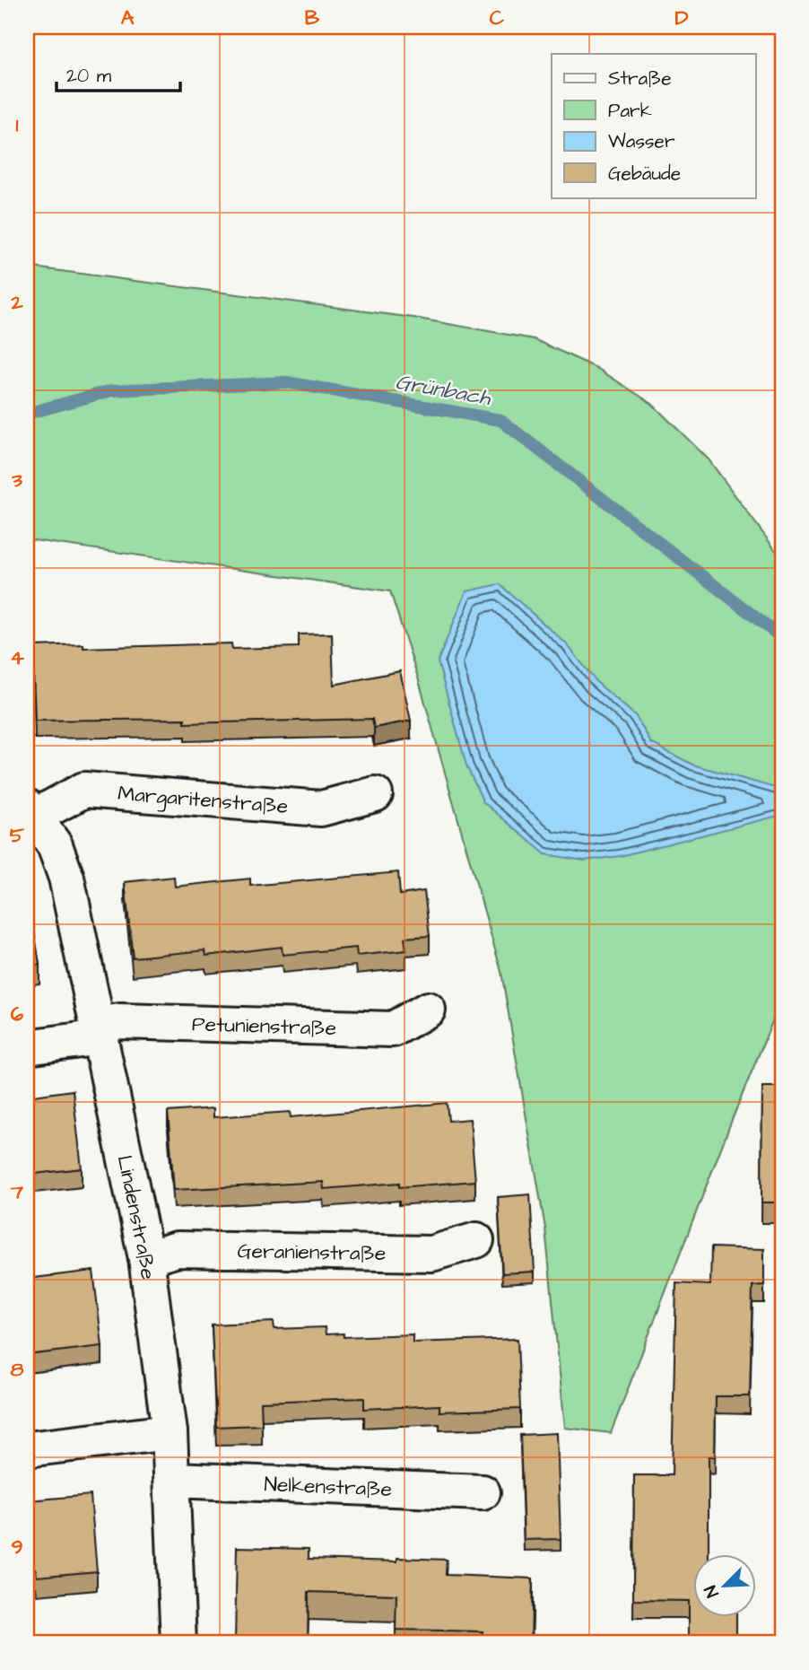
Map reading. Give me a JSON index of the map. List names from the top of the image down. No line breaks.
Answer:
{"streets":{"street":["Margaritenstraße","Petunienstraße","Lindenstraße","Geranienstraße","Nelkenstraße"]},"crossings":[["Margaritenstraße","Lindenstraße"],["Petunienstraße","Lindenstraße"],["Lindenstraße","Geranienstraße"],["Lindenstraße","Nelkenstraße"]],"water":["Grünbach"],"legend":["Straße","Park","Wasser","Gebäude"],"scale_bar":"20 m","north":"bottom left","grid":{"columns":["A","B","C","D"],"rows":["1","2","3","4","5","6","7","8","9"]}}
